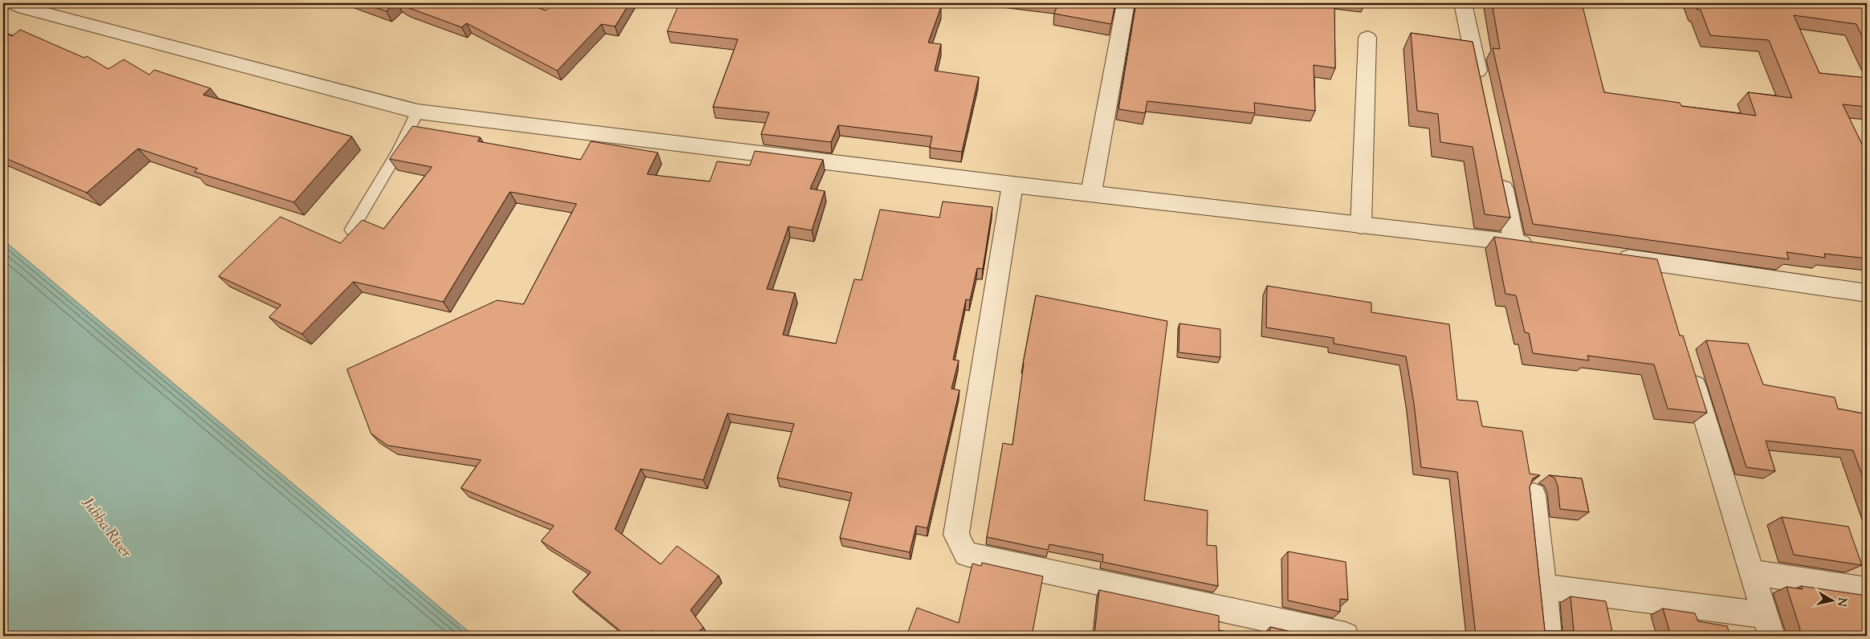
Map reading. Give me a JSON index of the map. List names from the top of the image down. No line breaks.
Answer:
{"water":["Jubba River"],"north":"right"}
